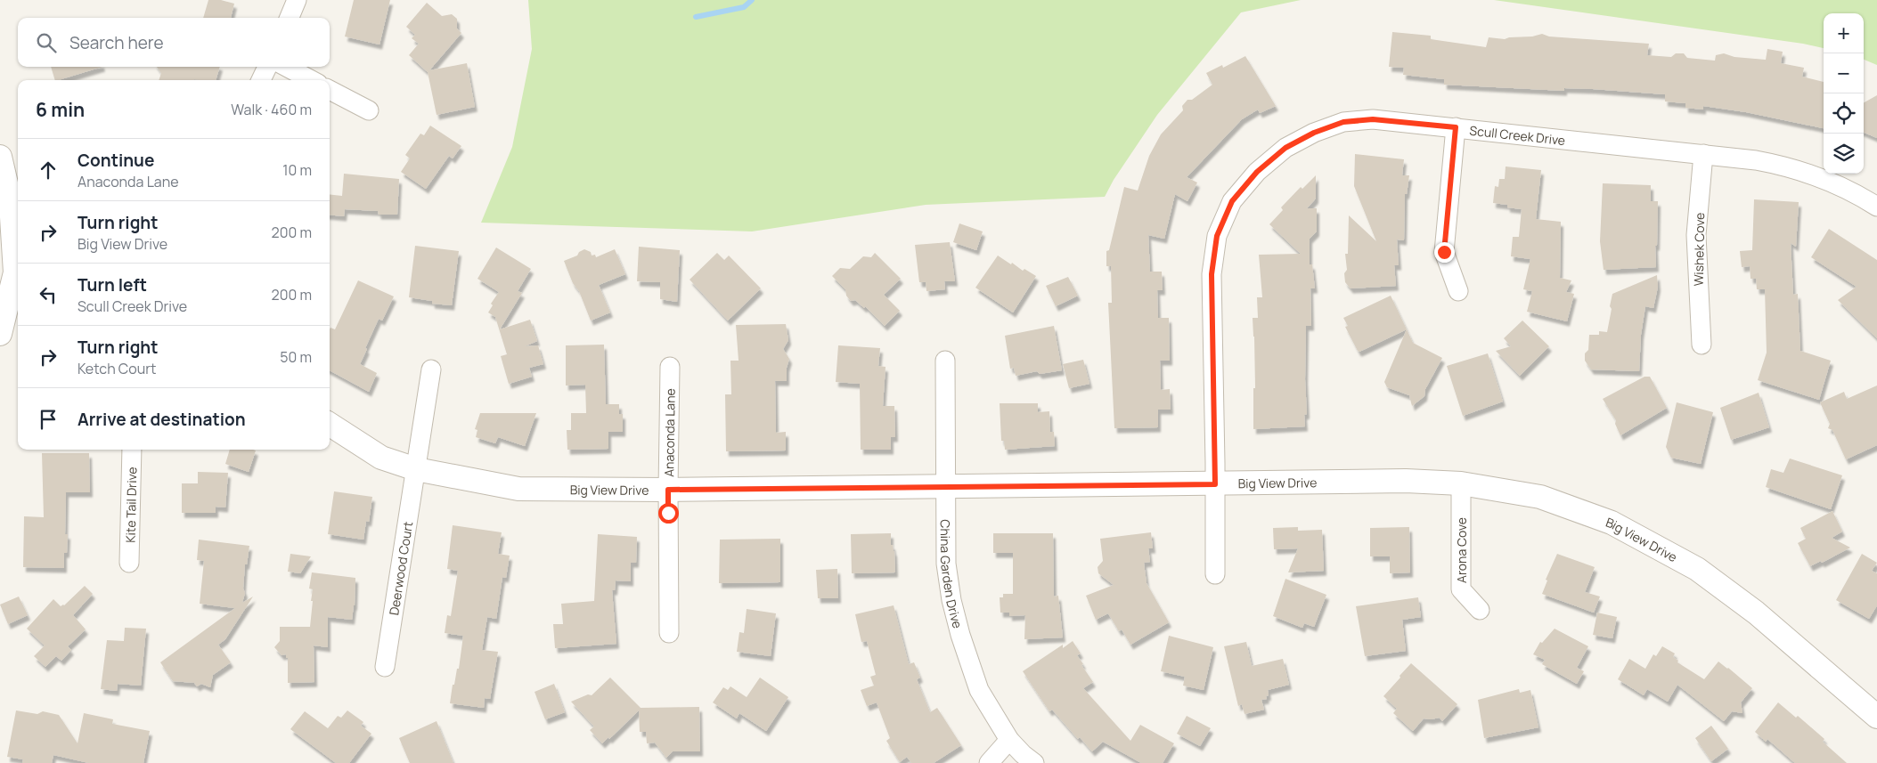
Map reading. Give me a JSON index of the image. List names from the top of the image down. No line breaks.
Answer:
{"streets":{"street":["Scull Creek Drive","Wishek Cove","Anaconda Lane","Big View Drive","Kite Tail Drive","Arona Cove","Deerwood Court","China Garden Drive"]},"crossings":[["Scull Creek Drive","Wishek Cove"],["Scull Creek Drive","Big View Drive"],["Anaconda Lane","Big View Drive"],["Big View Drive","Arona Cove"],["Big View Drive","Deerwood Court"],["Big View Drive","China Garden Drive"]],"page":{"map_buttons":["+","−"],"search":"Search here","heading":["6 min","Walk · 460 m"],"list":[["Continue","Anaconda Lane","10 m"],["Turn right","Big View Drive","200 m"],["Turn left","Scull Creek Drive","200 m"],["Turn right","Ketch Court","50 m"],"Arrive at destination"]}}
